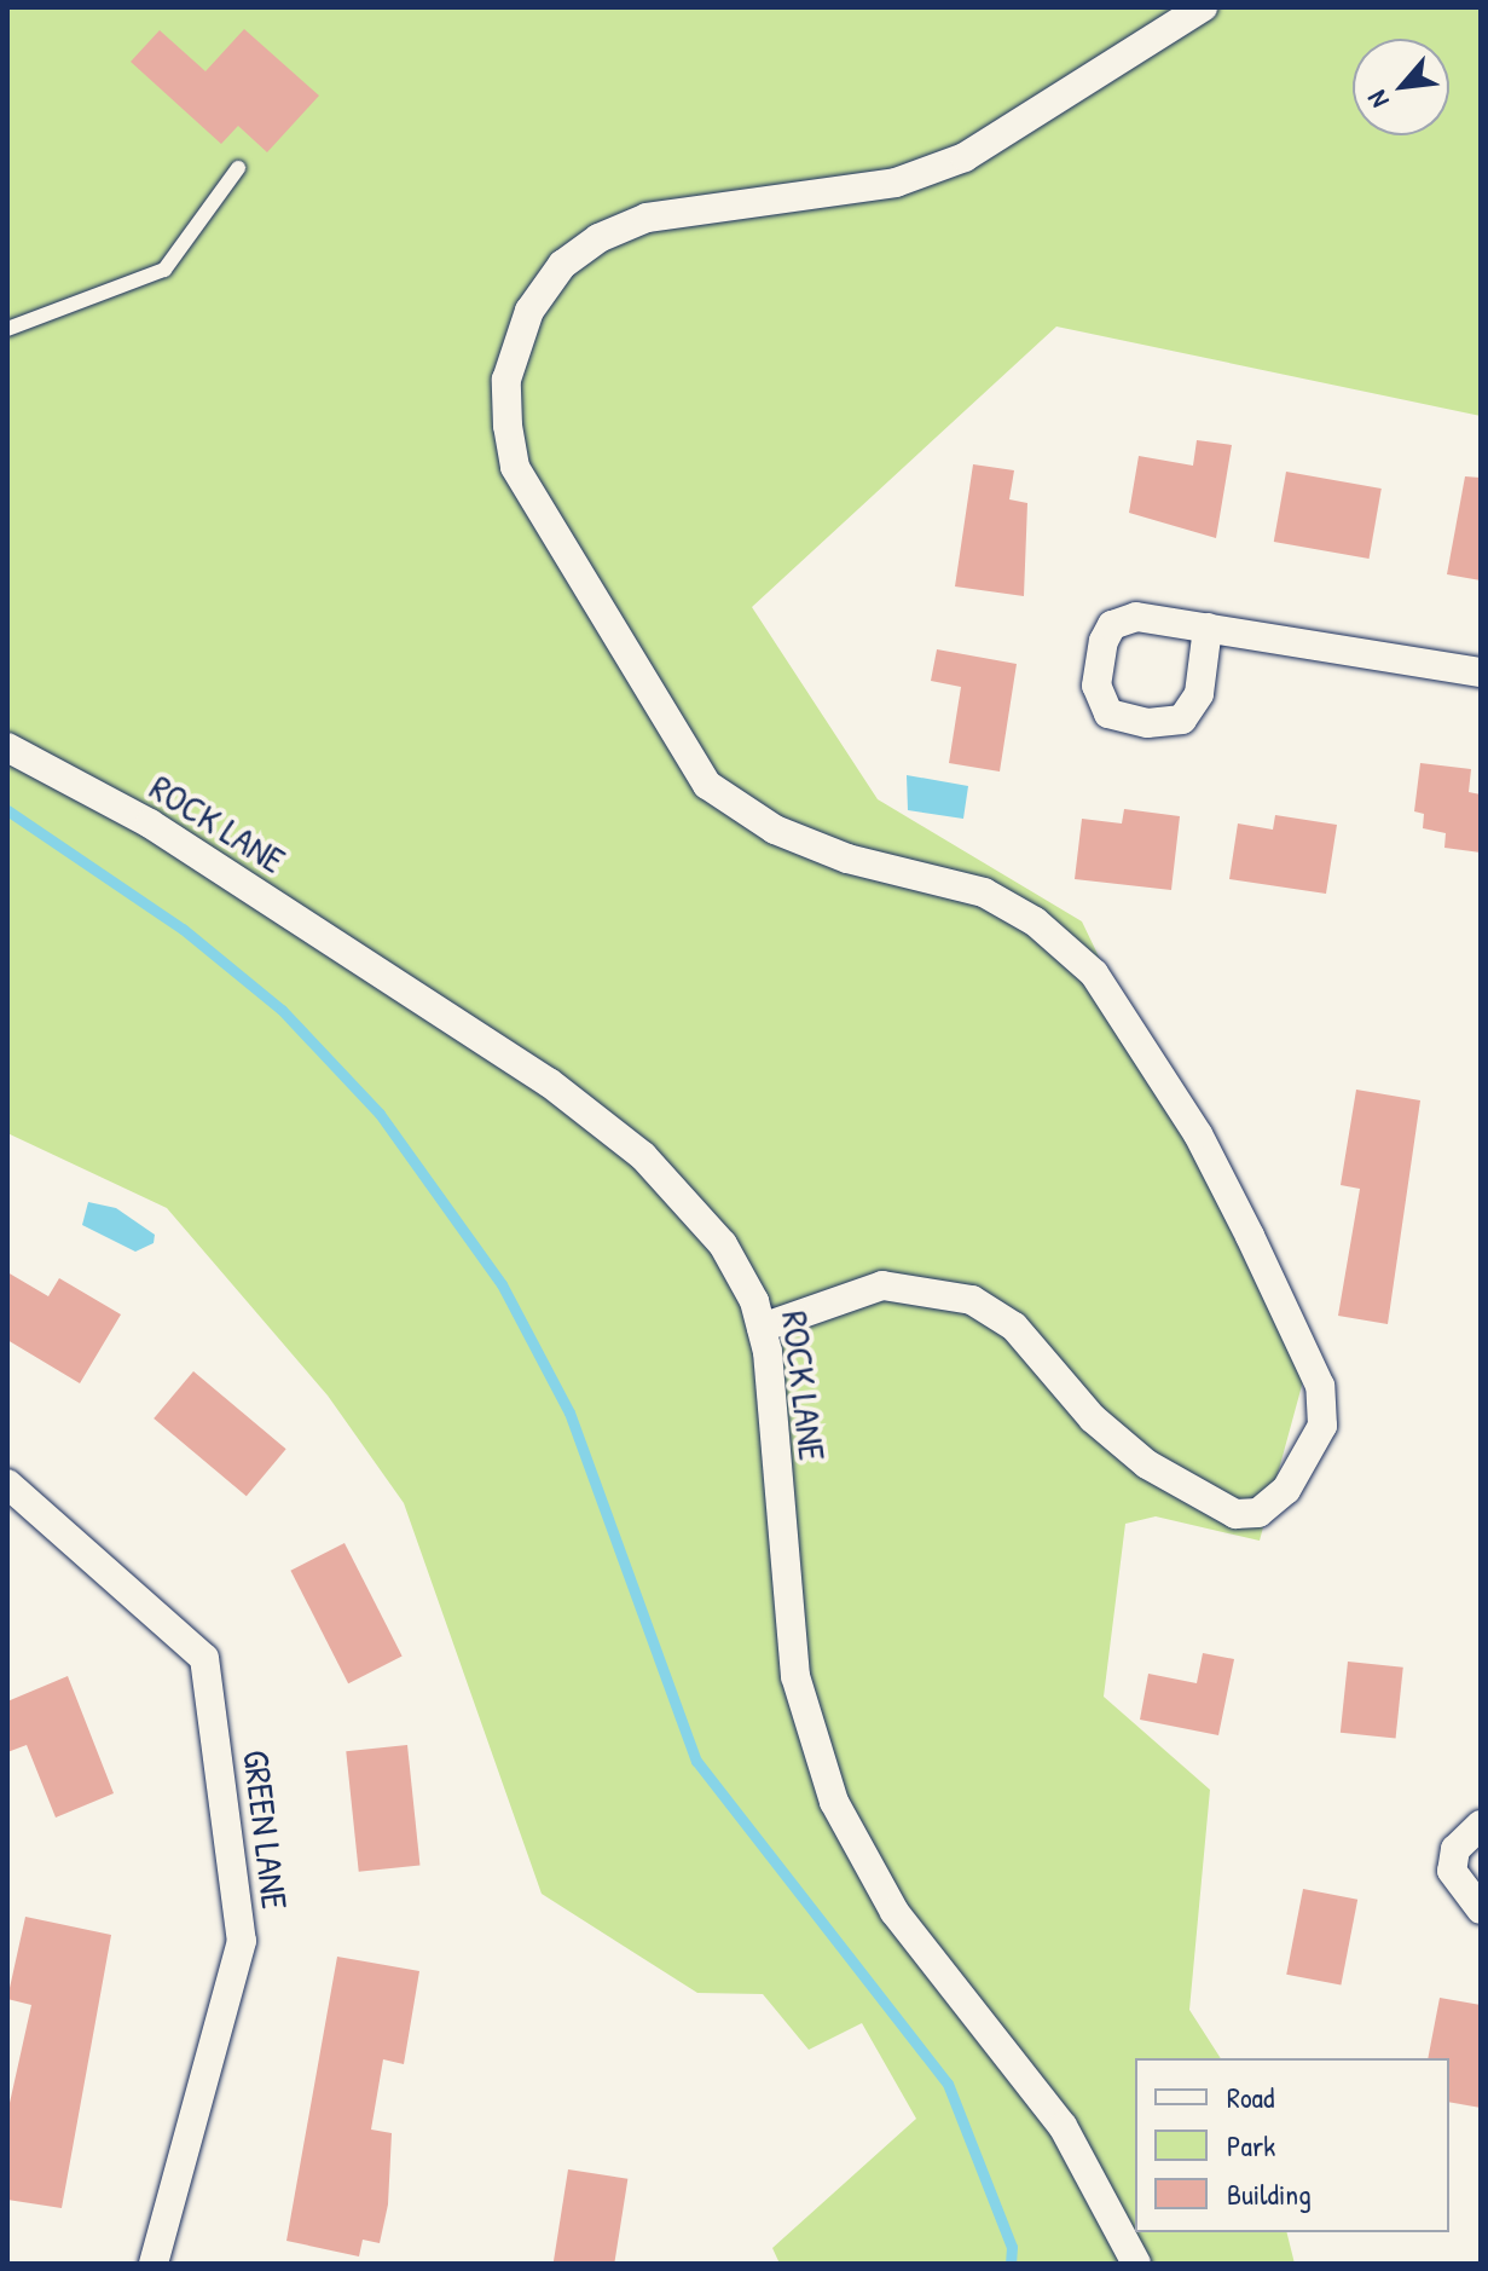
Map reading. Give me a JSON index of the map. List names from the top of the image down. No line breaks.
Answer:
{"streets":{"street":["ROCK LANE","GREEN LANE"]},"legend":["Road","Park","Building"],"north":"bottom left"}
